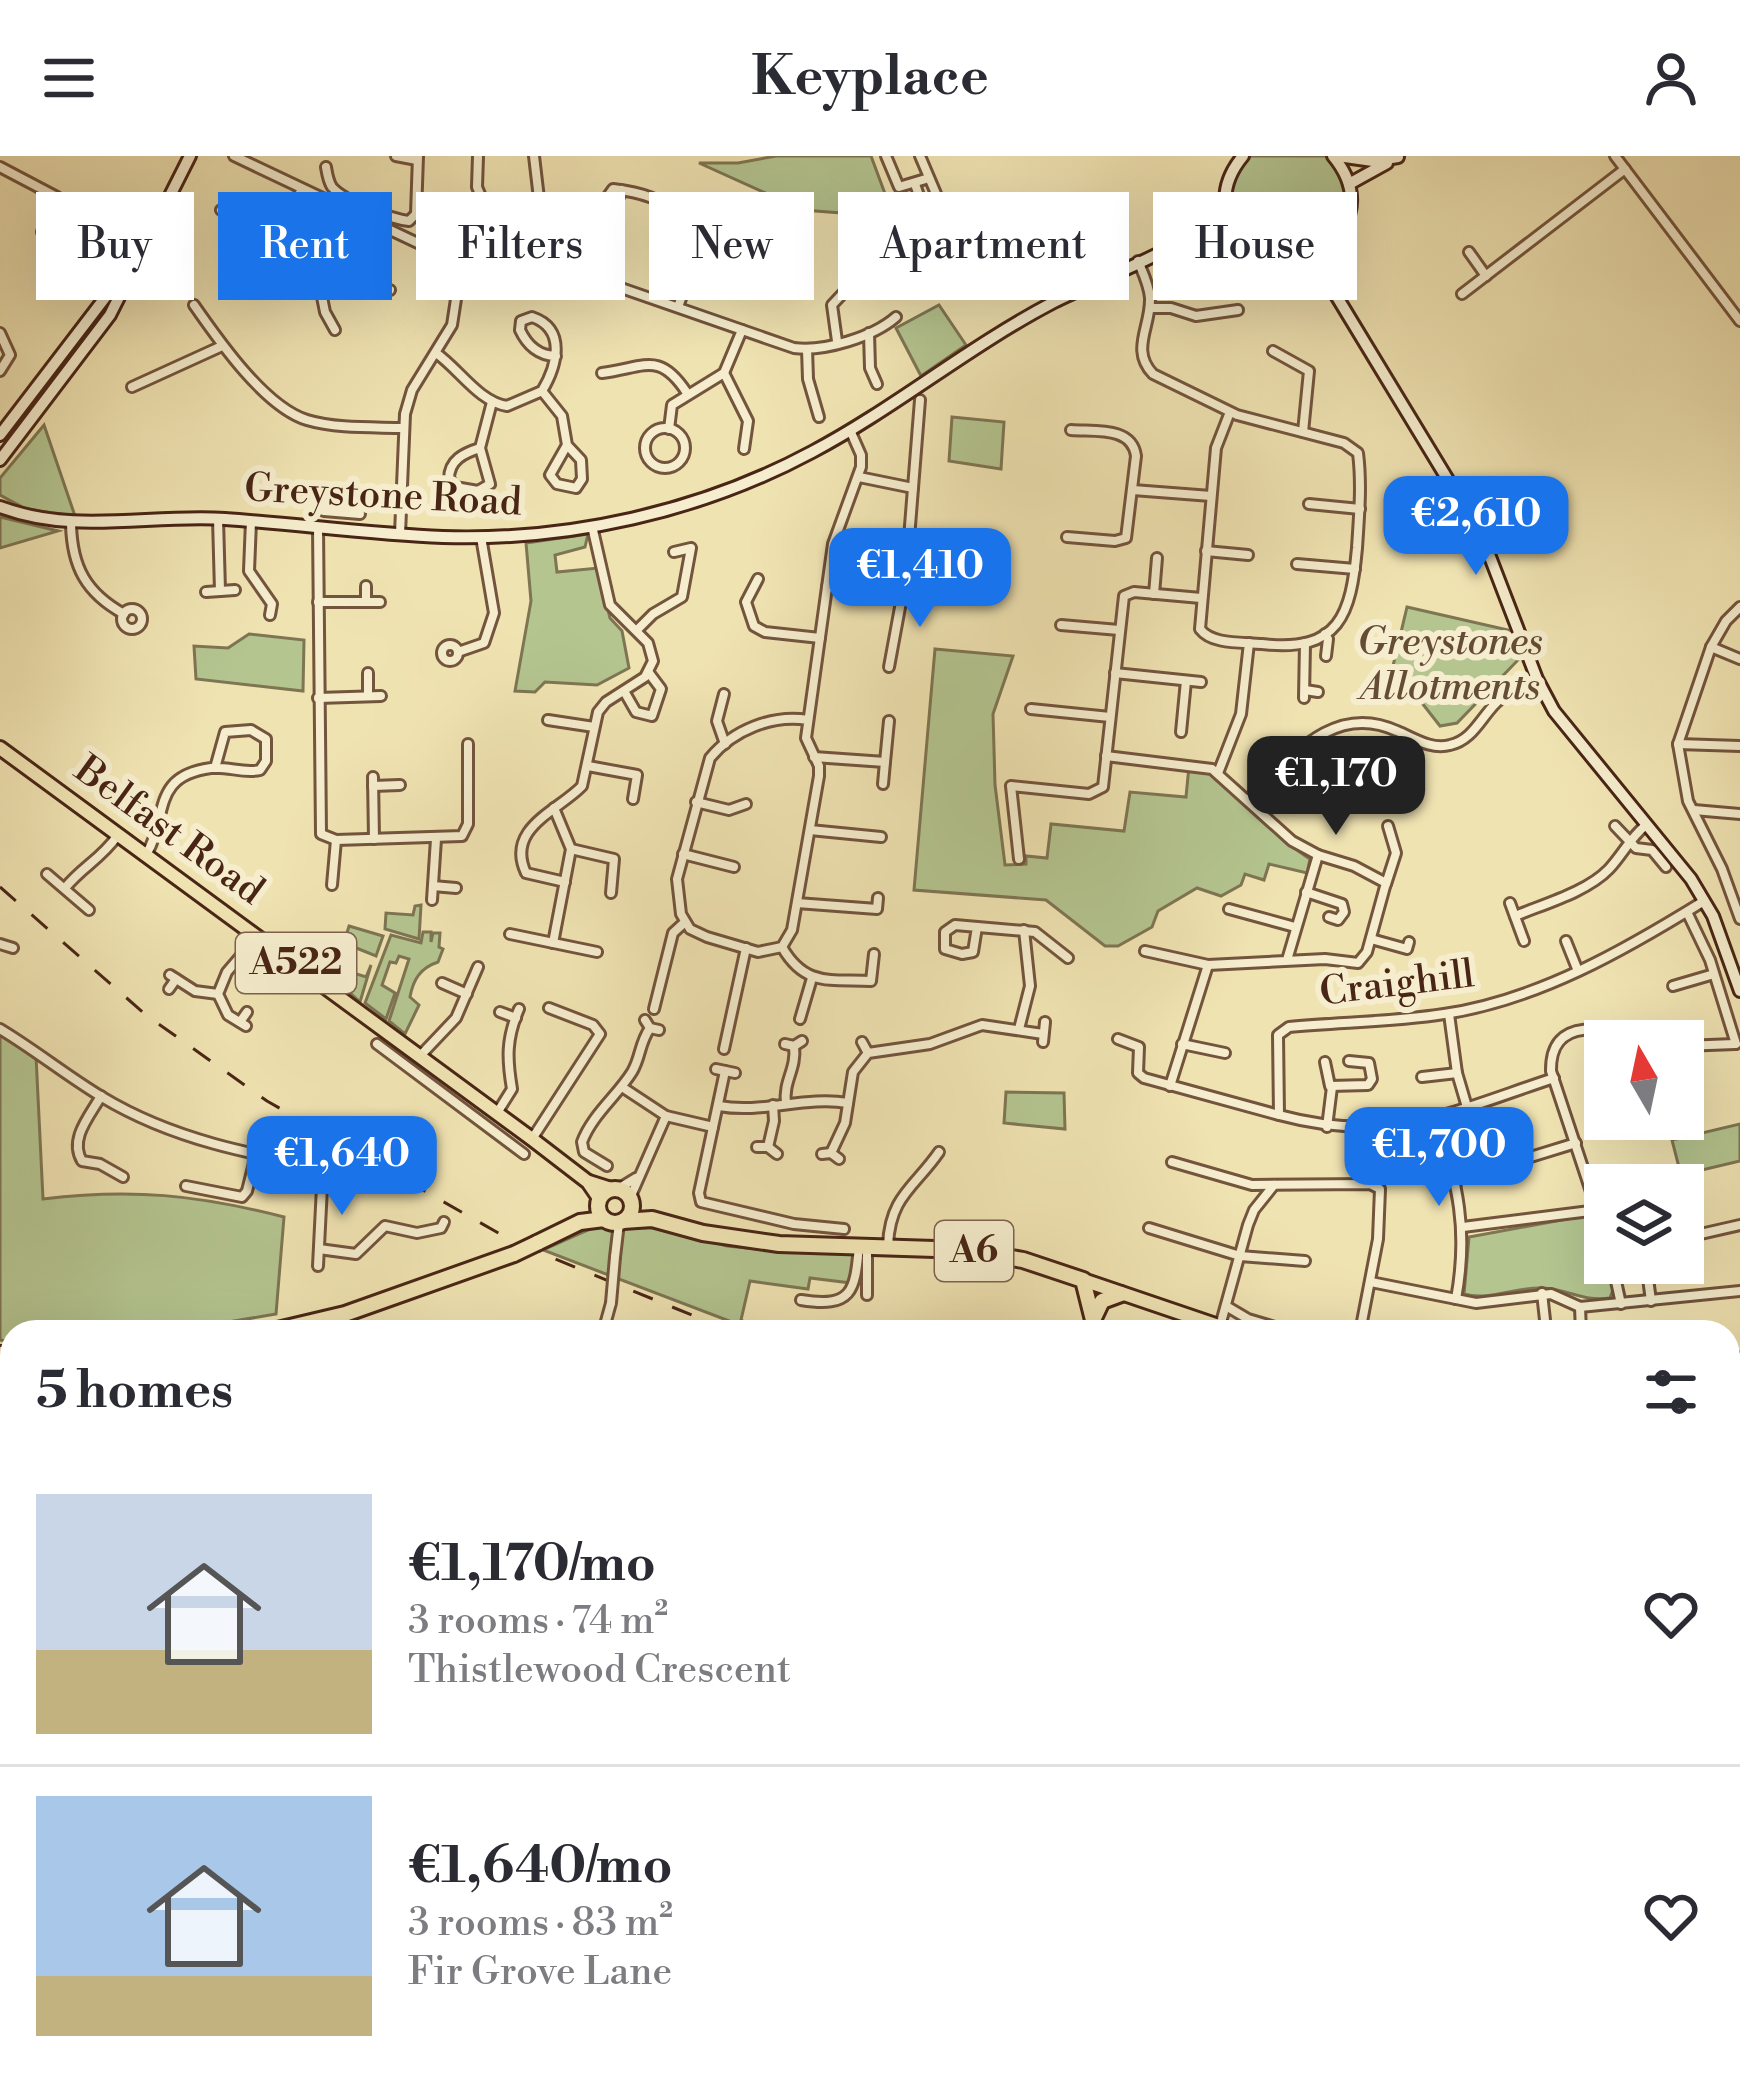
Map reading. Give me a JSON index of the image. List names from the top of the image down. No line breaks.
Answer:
{"streets":{"highway":["Belfast Road","A6"],"main road":["Greystone Road","A522"],"street":["Craighill"]},"crossings":[["Belfast Road","A6"]],"parks":["Greystones Allotments"],"north":"top","page":{"header":"Keyplace","chip":["Buy","Rent","Filters","New","Apartment","House"],"price":["€2,610","€1,410","€1,170","€1,700","€1,640"],"heading":"5 homes","list":[{"name":"€1,170/mo","note":"3 rooms · 74 m² · Thistlewood Crescent"},{"name":"€1,640/mo","note":"3 rooms · 83 m² · Fir Grove Lane"}]}}
